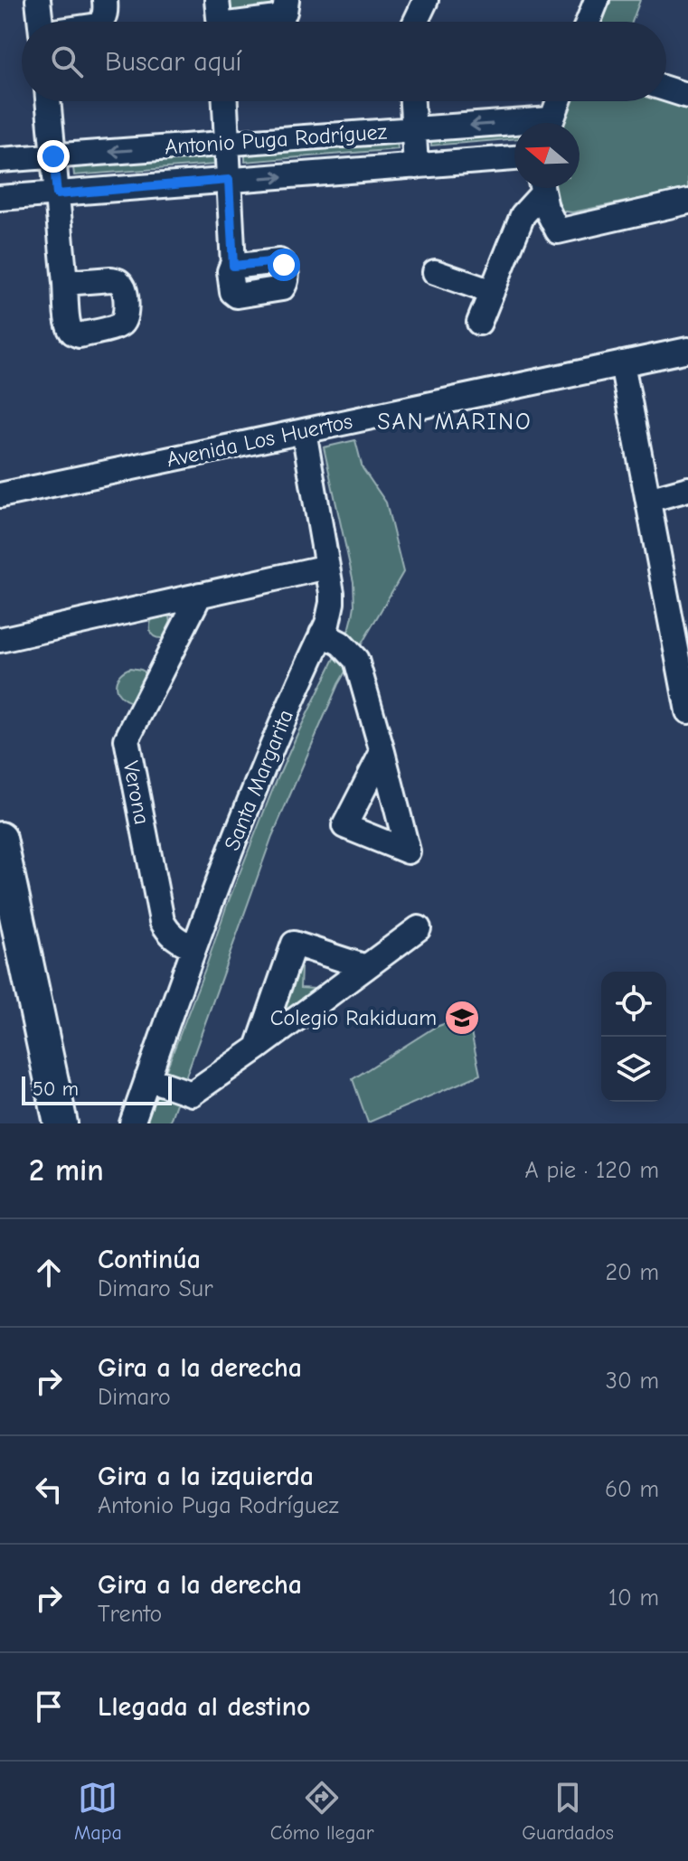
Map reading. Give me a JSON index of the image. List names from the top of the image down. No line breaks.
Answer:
{"streets":{"street":["Antonio Puga Rodríguez","Avenida Los Huertos","Santa Margarita","Verona"]},"crossings":[["Avenida Los Huertos","Santa Margarita"],["Santa Margarita","Verona"]],"districts":["SAN MARINO"],"places":{"school or university":["Colegio Rakiduam"]},"scale_bar":"50 m","north":"left","page":{"search":"Buscar aquí","scale":"50 m","heading":["2 min","A pie · 120 m"],"list":[["Continúa","Dimaro Sur","20 m"],["Gira a la derecha","Dimaro","30 m"],["Gira a la izquierda","Antonio Puga Rodríguez","60 m"],["Gira a la derecha","Trento","10 m"],"Llegada al destino"],"nav":["Mapa","Cómo llegar","Guardados"]}}
